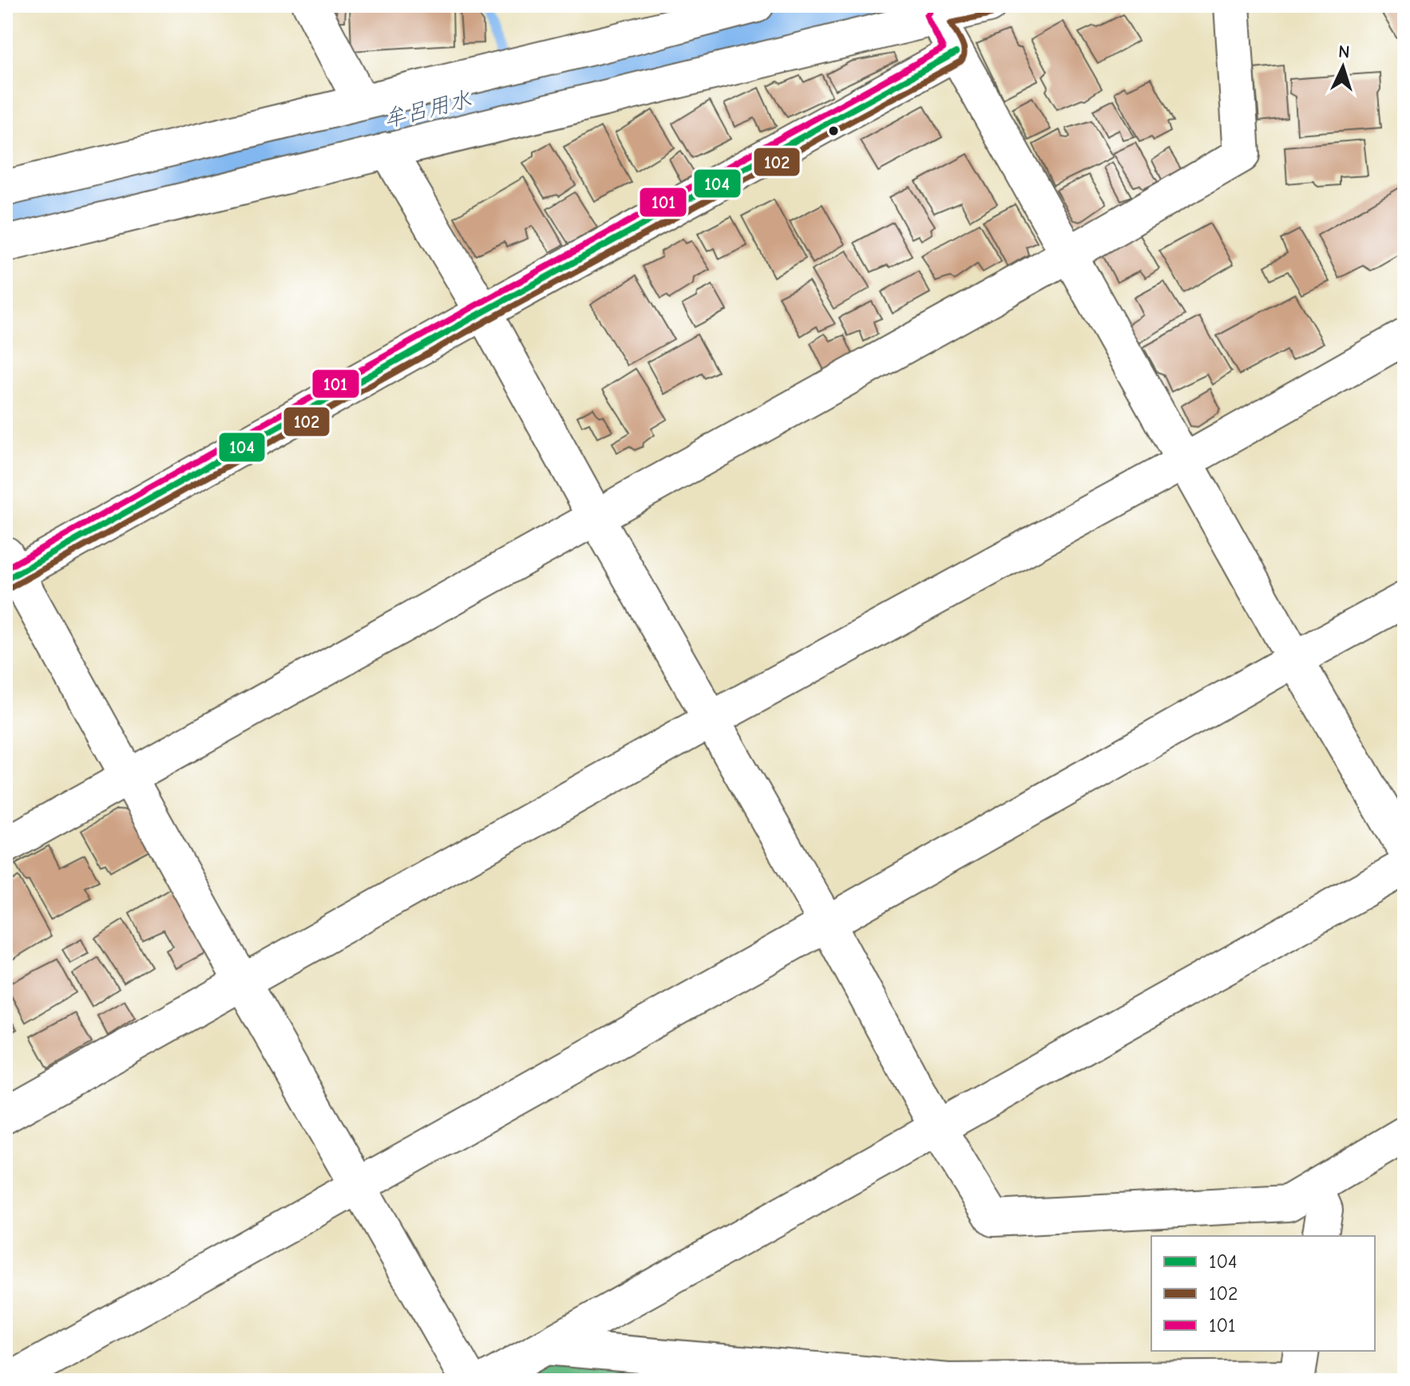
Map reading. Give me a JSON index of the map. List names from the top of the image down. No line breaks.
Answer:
{"water":["牟呂用水"],"lines":["transit line 101","transit line 102","transit line 104"],"legend":["104","102","101"],"north":"top"}
